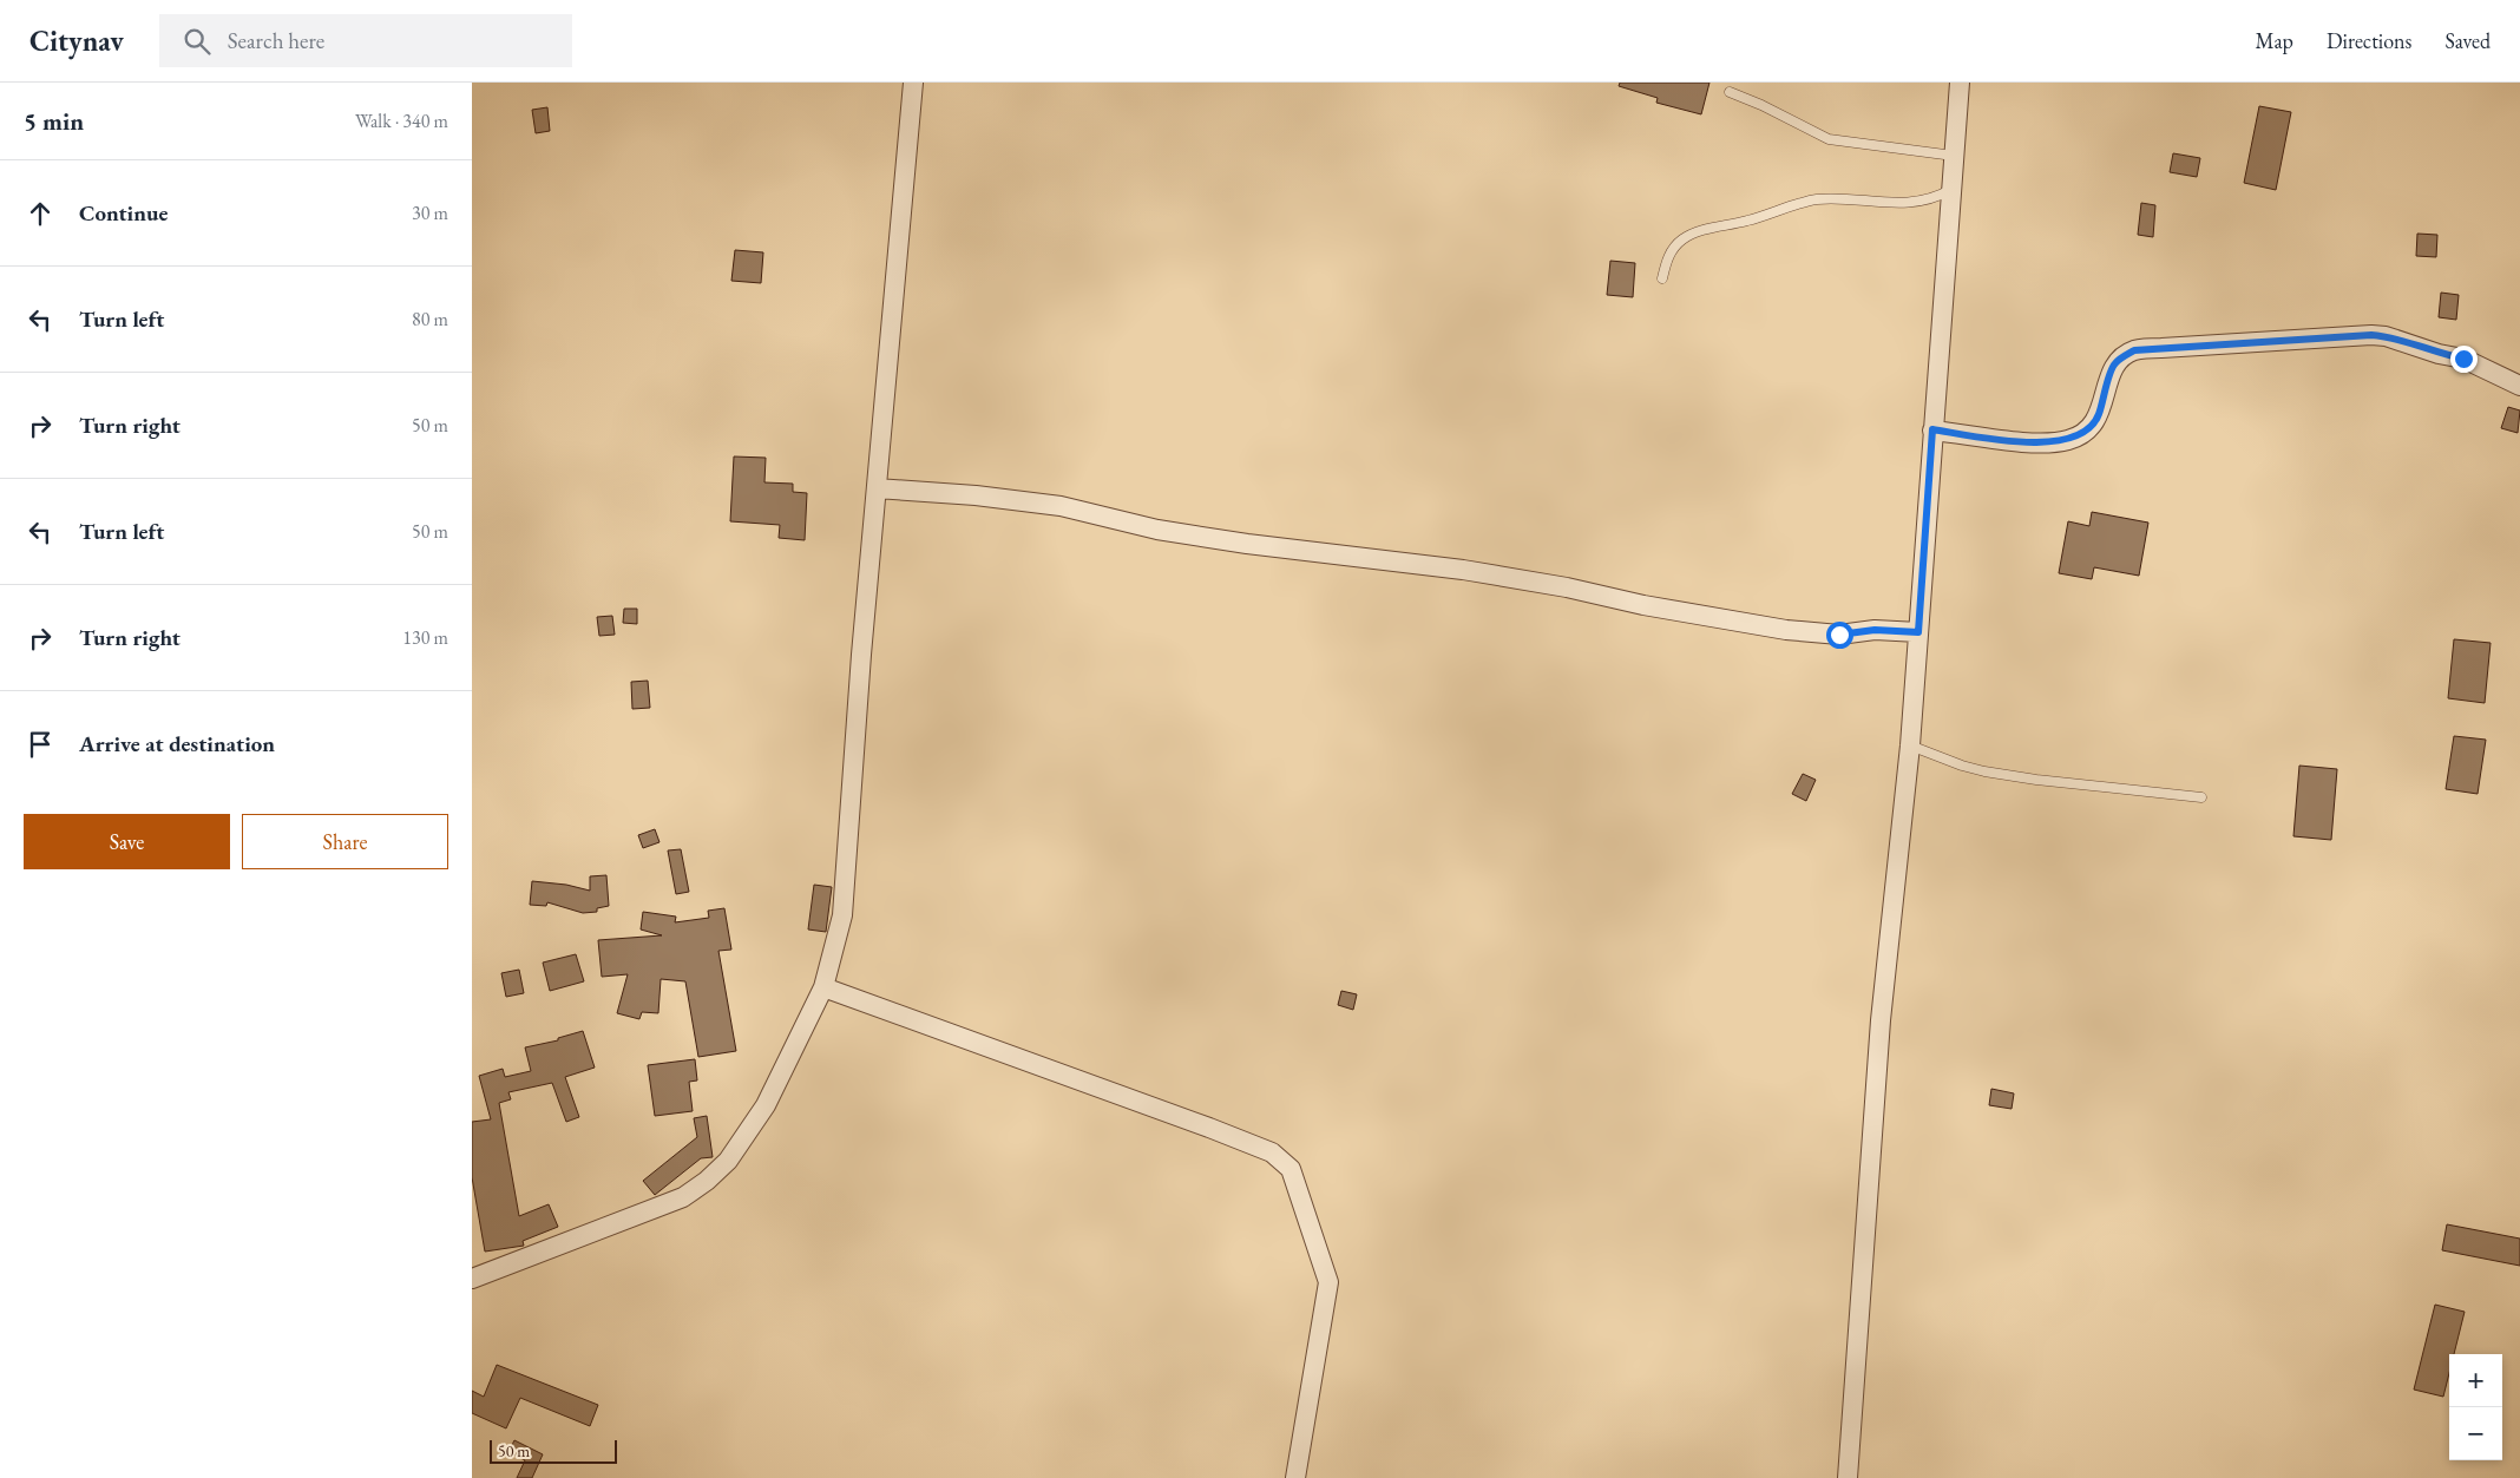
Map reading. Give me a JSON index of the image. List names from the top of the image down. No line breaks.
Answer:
{"scale_bar":"50 m","page":{"header":"Citynav","search":"Search here","nav":["Map","Directions","Saved"],"heading":["5 min","Walk · 340 m"],"list":[["Continue","30 m"],["Turn left","80 m"],["Turn right","50 m"],["Turn left","50 m"],["Turn right","130 m"],"Arrive at destination"],"buttons":["Save","Share"],"map_buttons":["+","−"],"scale":"50 m"}}
